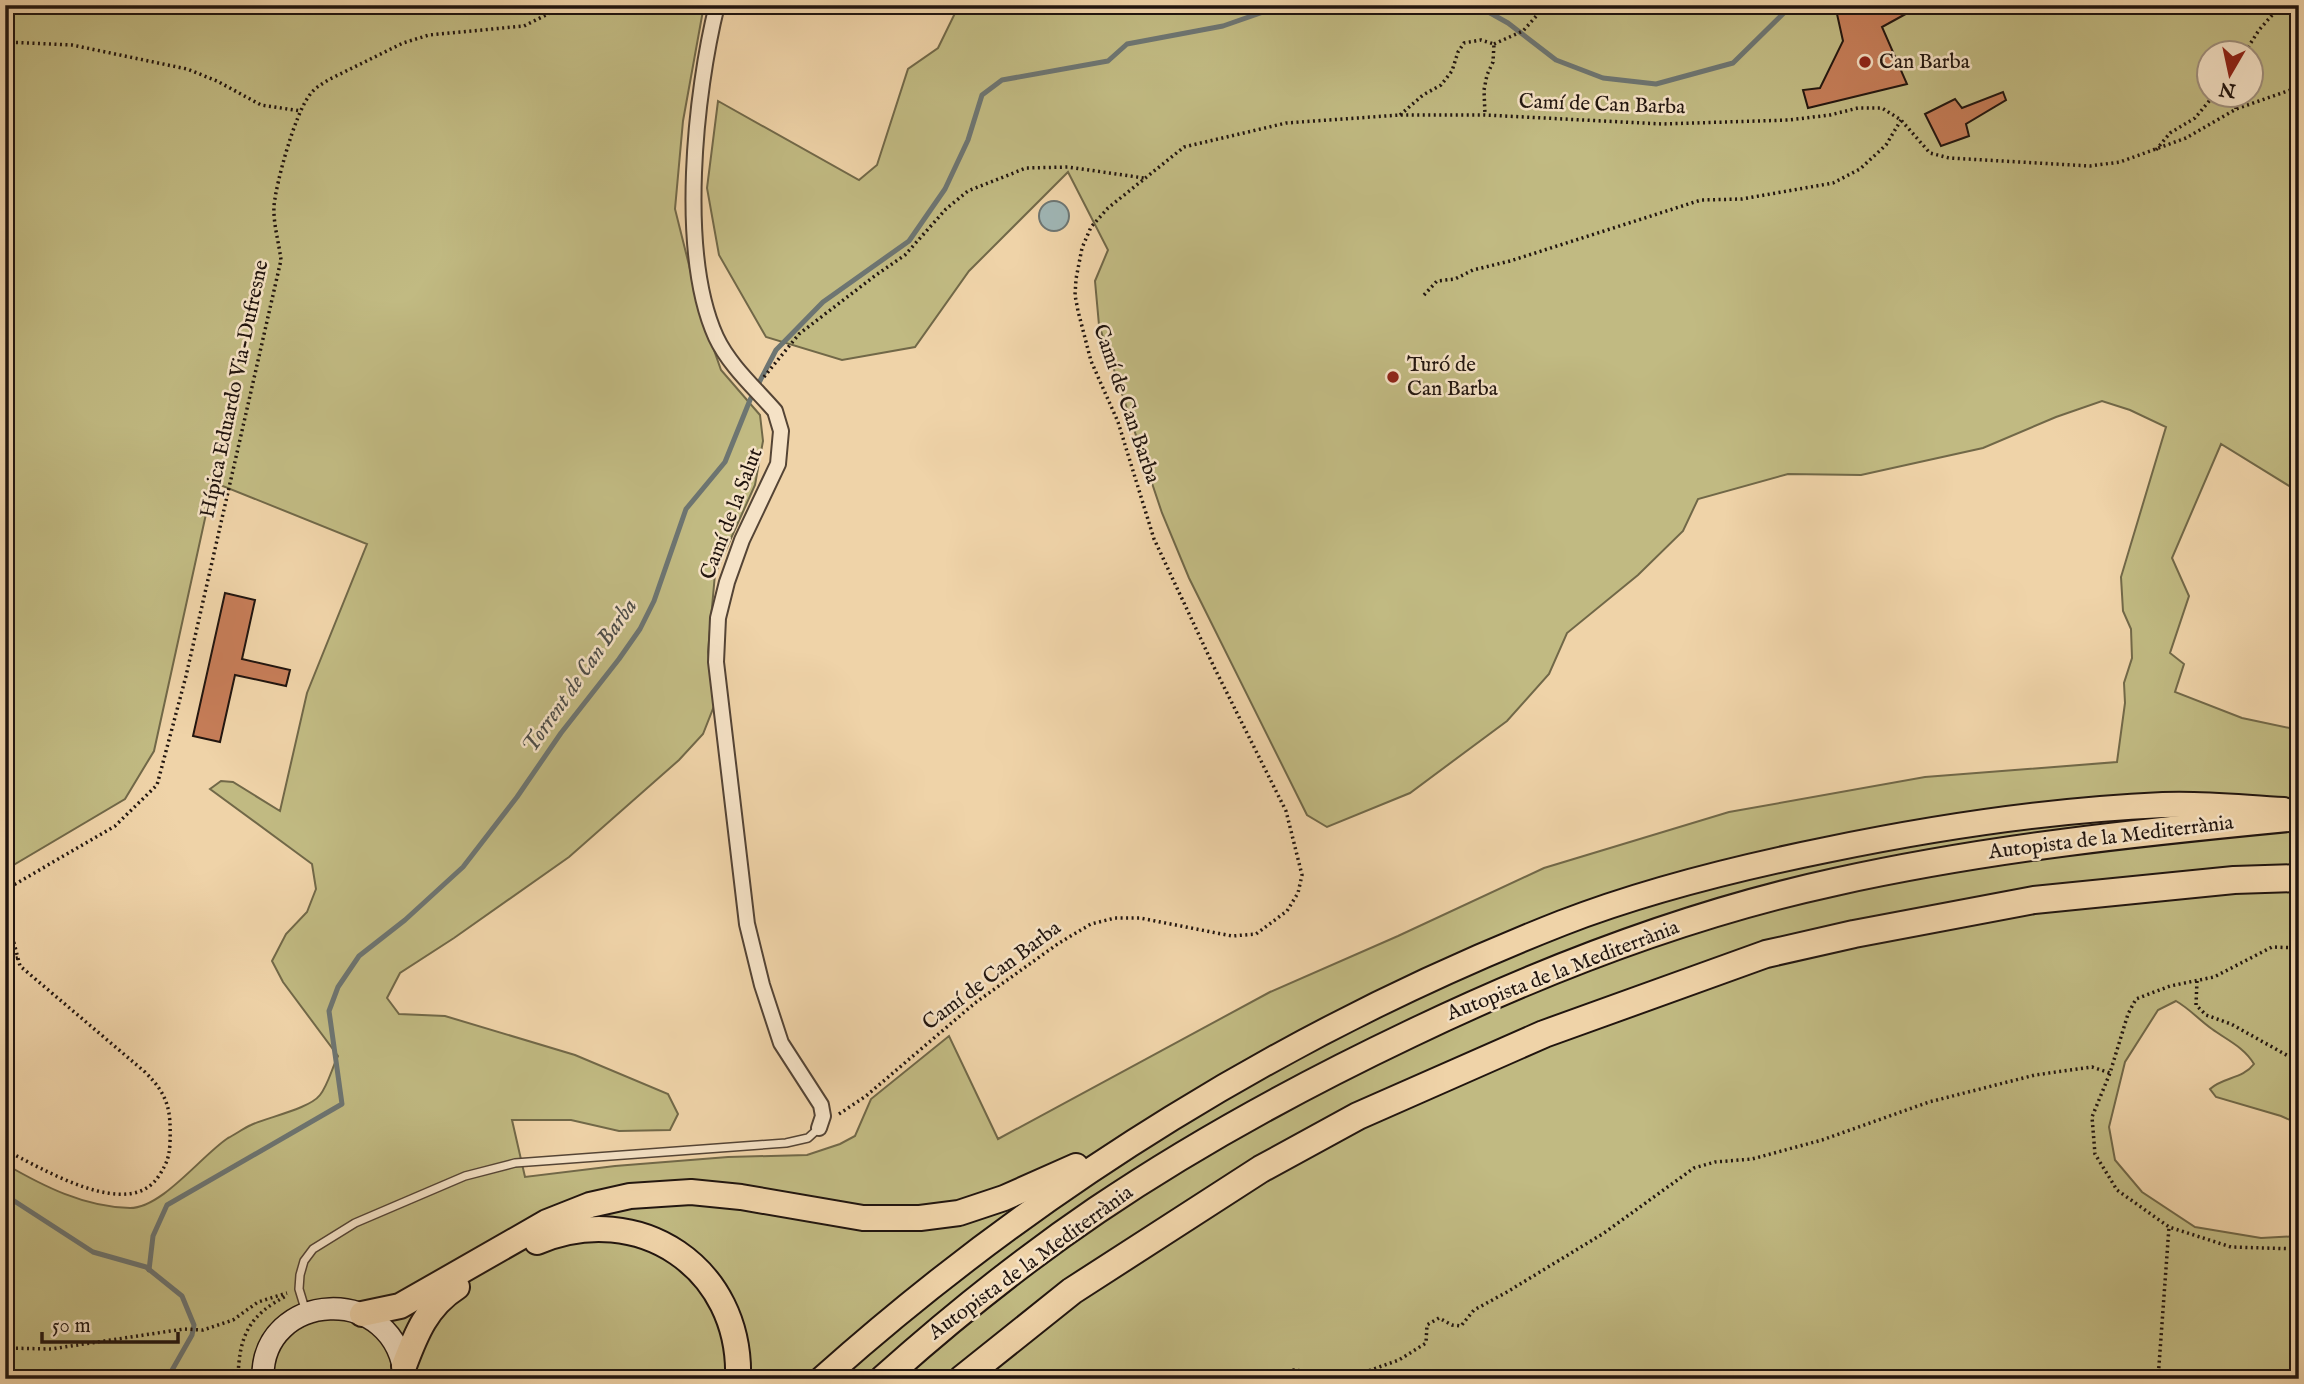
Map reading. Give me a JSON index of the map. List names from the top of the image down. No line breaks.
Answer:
{"streets":{"highway":["Autopista de la Mediterrània"],"street":["Camí de la Salut"],"path":["Camí de Can Barba","Hípica Eduardo Via-Dufresne"]},"crossings":[["Camí de Can Barba","Camí de la Salut"]],"water":["Torrent de Can Barba"],"places":["Can Barba","Turó de Can Barba"],"scale_bar":"50 m","north":"bottom"}
